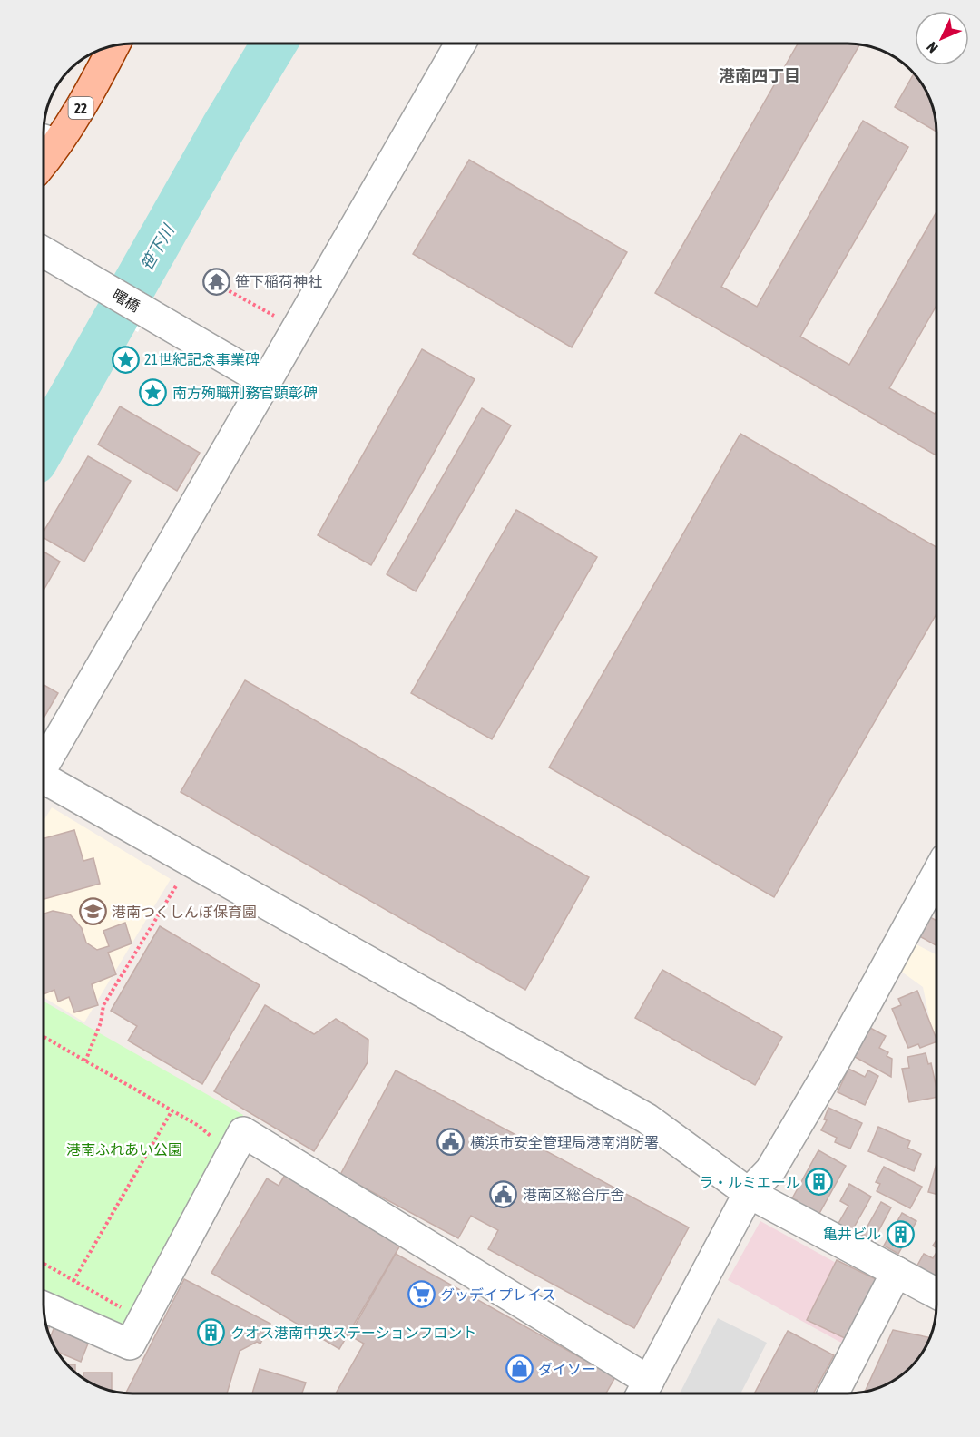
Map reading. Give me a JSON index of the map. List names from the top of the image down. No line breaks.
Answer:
{"streets":{"main road":["22"],"street":["曙橋"]},"districts":["港南四丁目"],"water":["笹下川"],"parks":["港南ふれあい公園"],"places":{"temple":["笹下稲荷神社"],"place":["21世紀記念事業碑","南方殉職刑務官顕彰碑"],"school or university":["港南つくしんぼ保育園"],"public building":["横浜市安全管理局港南消防署","港南区総合庁舎"],"building":["ラ・ルミエール","亀井ビル","クオス港南中央ステーションフロント"],"supermarket":["グッデイプレイス"],"shop":["ダイソー"]},"north":"bottom left"}
